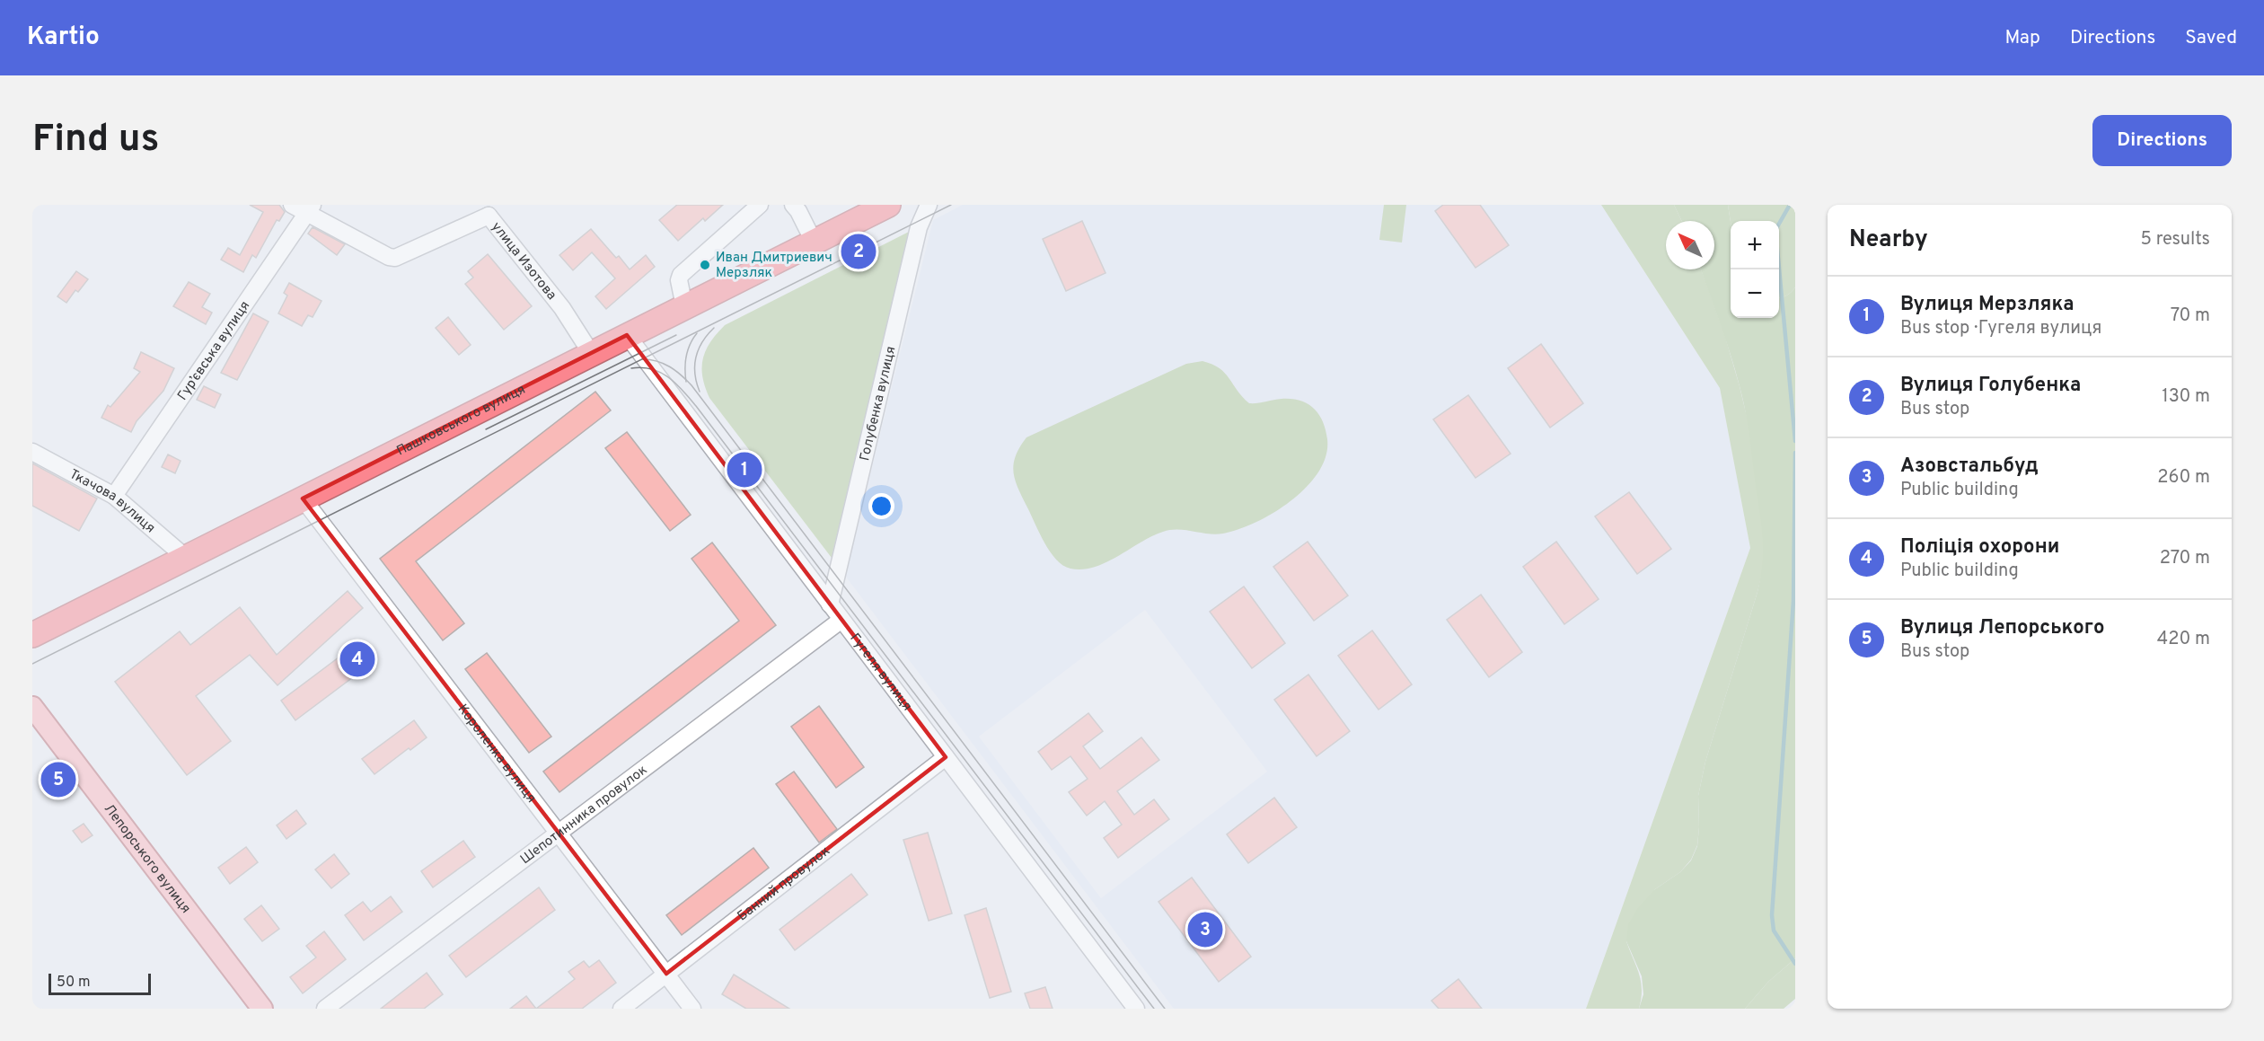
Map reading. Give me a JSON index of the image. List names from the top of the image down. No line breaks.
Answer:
{"streets":{"highway":["Пашковського вулиця"],"main road":["Лепорського вулиця"],"street":["улица Изотова","Гур’євська вулиця","Голубенка вулиця","Ткачова вулиця","Гугеля вулиця","Короленка вулиця","Шепотинника провулок","Банний провулок"]},"crossings":[["улица Изотова","Гур’євська вулиця"],["улица Изотова","Пашковського вулиця"],["Гур’євська вулиця","Ткачова вулиця"],["Голубенка вулиця","Гугеля вулиця"],["Пашковського вулиця","Ткачова вулиця"],["Пашковського вулиця","Гугеля вулиця"],["Пашковського вулиця","Короленка вулиця"],["Гугеля вулиця","Шепотинника провулок"],["Гугеля вулиця","Банний провулок"],["Короленка вулиця","Шепотинника провулок"],["Короленка вулиця","Банний провулок"]],"places":["Иван Дмитриевич Мерзляк"],"scale_bar":"50 m","north":"top left","page":{"header":"Kartio","nav":["Map","Directions","Saved"],"buttons":"Directions","title":"Find us","heading":["Nearby","5 results"],"map_buttons":["+","−"],"pins":["2","1","4","5","3"],"list":[{"mark":"1","name":"Вулиця Мерзляка","note":"Bus stop · Гугеля вулиця","value":"70 m"},{"mark":"2","name":"Вулиця Голубенка","note":"Bus stop","value":"130 m"},{"mark":"3","name":"Азовстальбуд","note":"Public building","value":"260 m"},{"mark":"4","name":"Поліція охорони","note":"Public building","value":"270 m"},{"mark":"5","name":"Вулиця Лепорського","note":"Bus stop","value":"420 m"}],"scale":"50 m"}}
